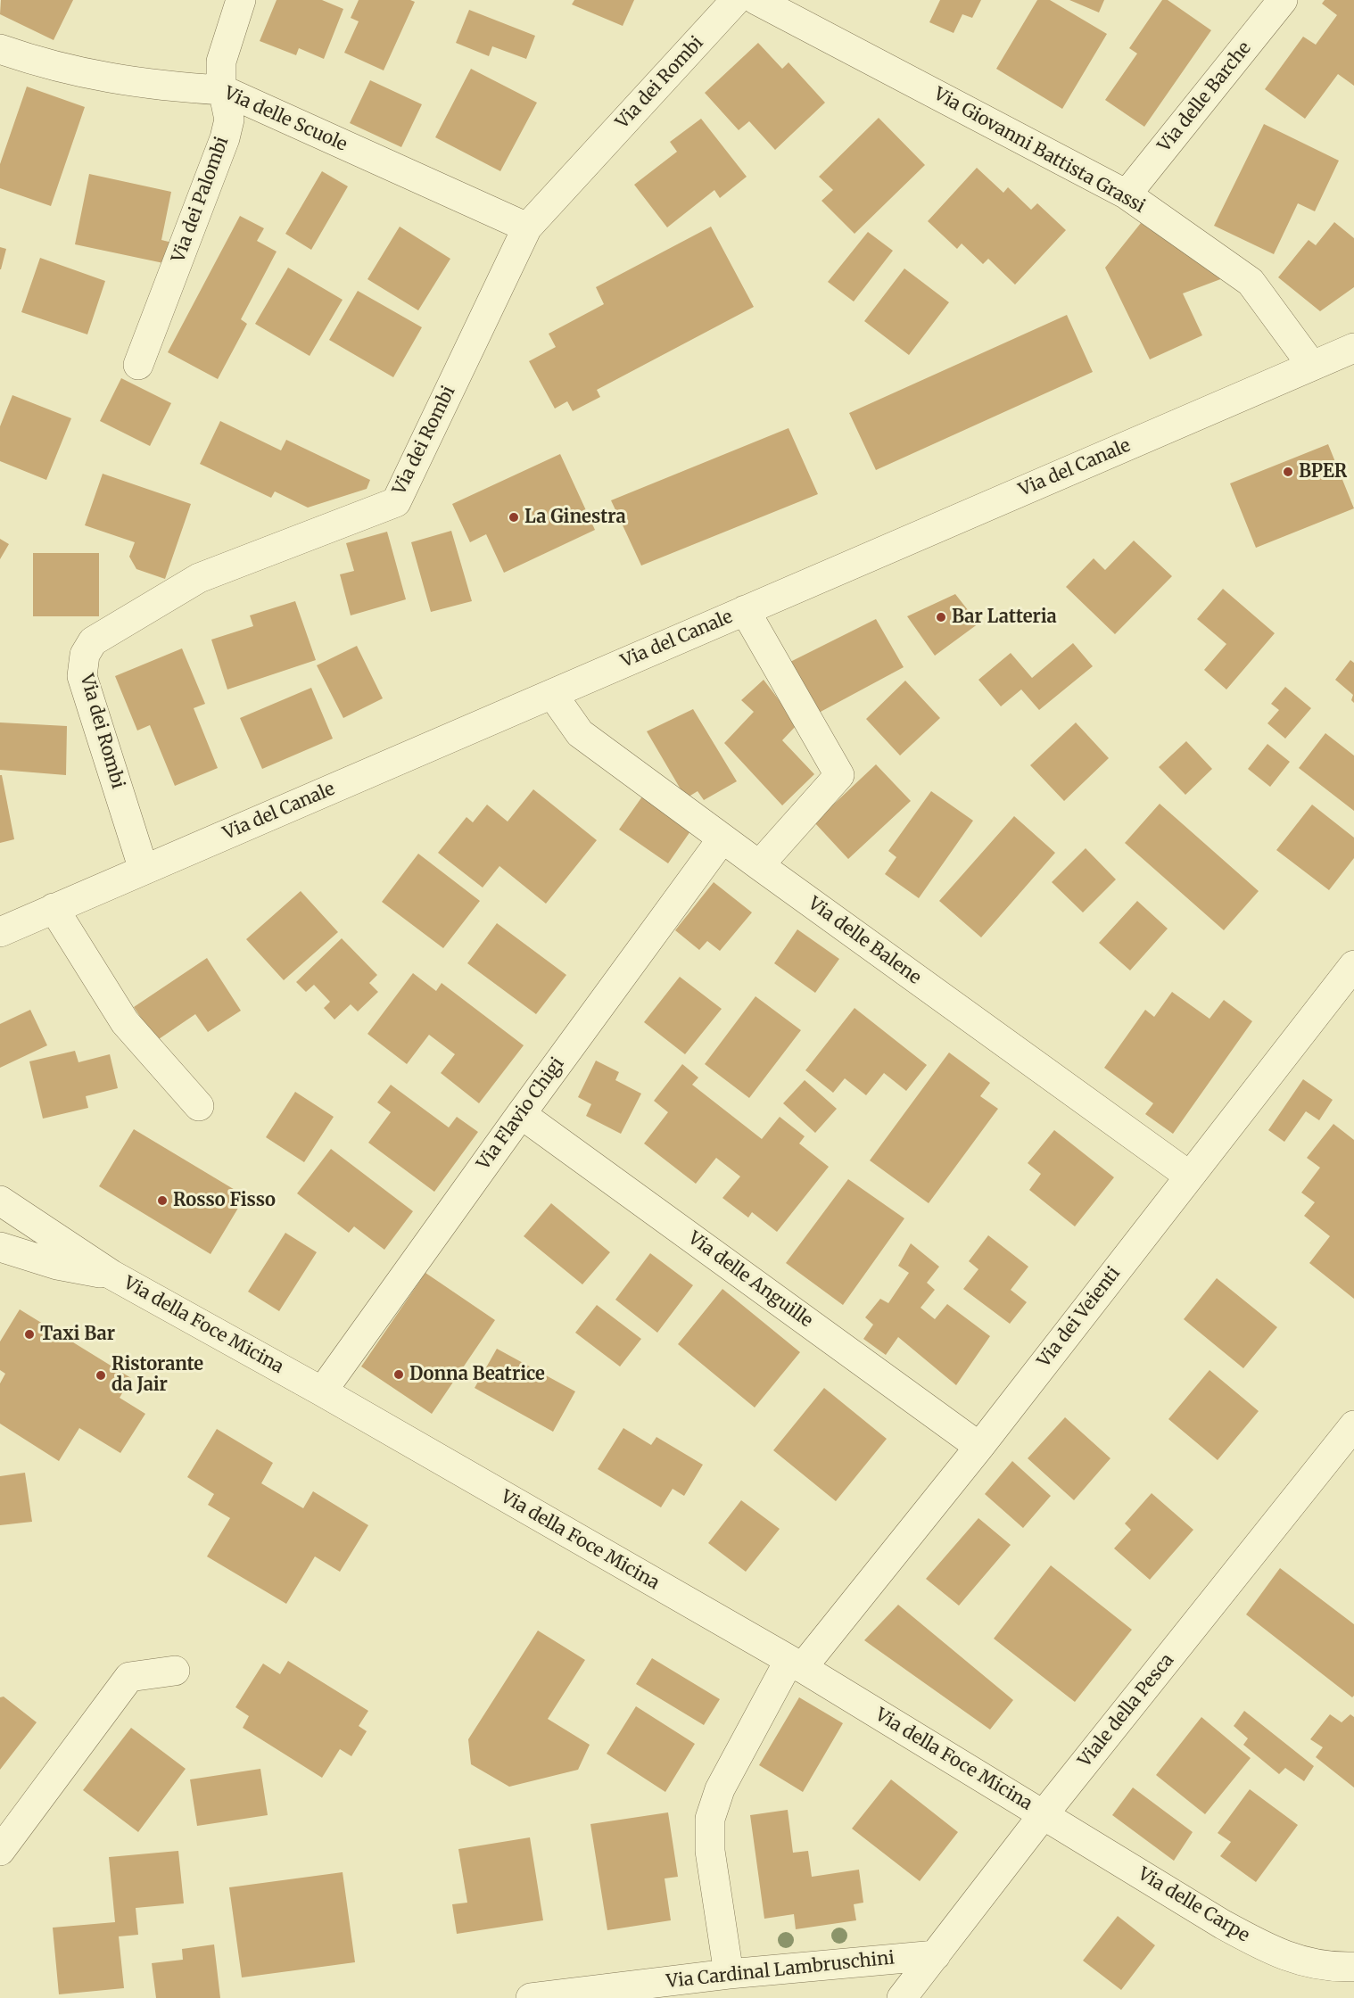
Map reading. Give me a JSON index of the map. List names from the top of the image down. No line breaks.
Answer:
{"streets":{"street":["Via dei Rombi","Via delle Barche","Via delle Scuole","Via Giovanni Battista Grassi","Via dei Palombi","Via del Canale","Via delle Balene","Via Flavio Chigi","Via delle Anguille","Via dei Veienti","Via della Foce Micina","Viale della Pesca","Via delle Carpe","Via Cardinal Lambruschini"]},"crossings":[["Via dei Rombi","Via delle Scuole"],["Via dei Rombi","Via del Canale"],["Via delle Barche","Via Giovanni Battista Grassi"],["Via delle Scuole","Via dei Palombi"],["Via Giovanni Battista Grassi","Via del Canale"],["Via del Canale","Via delle Balene"],["Via delle Balene","Via Flavio Chigi"],["Via delle Balene","Via dei Veienti"],["Via Flavio Chigi","Via delle Anguille"],["Via Flavio Chigi","Via della Foce Micina"],["Via delle Anguille","Via dei Veienti"],["Via dei Veienti","Via della Foce Micina"],["Via dei Veienti","Via Cardinal Lambruschini"],["Via della Foce Micina","Viale della Pesca"],["Via della Foce Micina","Via delle Carpe"],["Viale della Pesca","Via delle Carpe"],["Viale della Pesca","Via Cardinal Lambruschini"]],"places":["BPER","La Ginestra","Bar Latteria","Rosso Fisso","Taxi Bar","Donna Beatrice","Ristorante da Jair"]}
